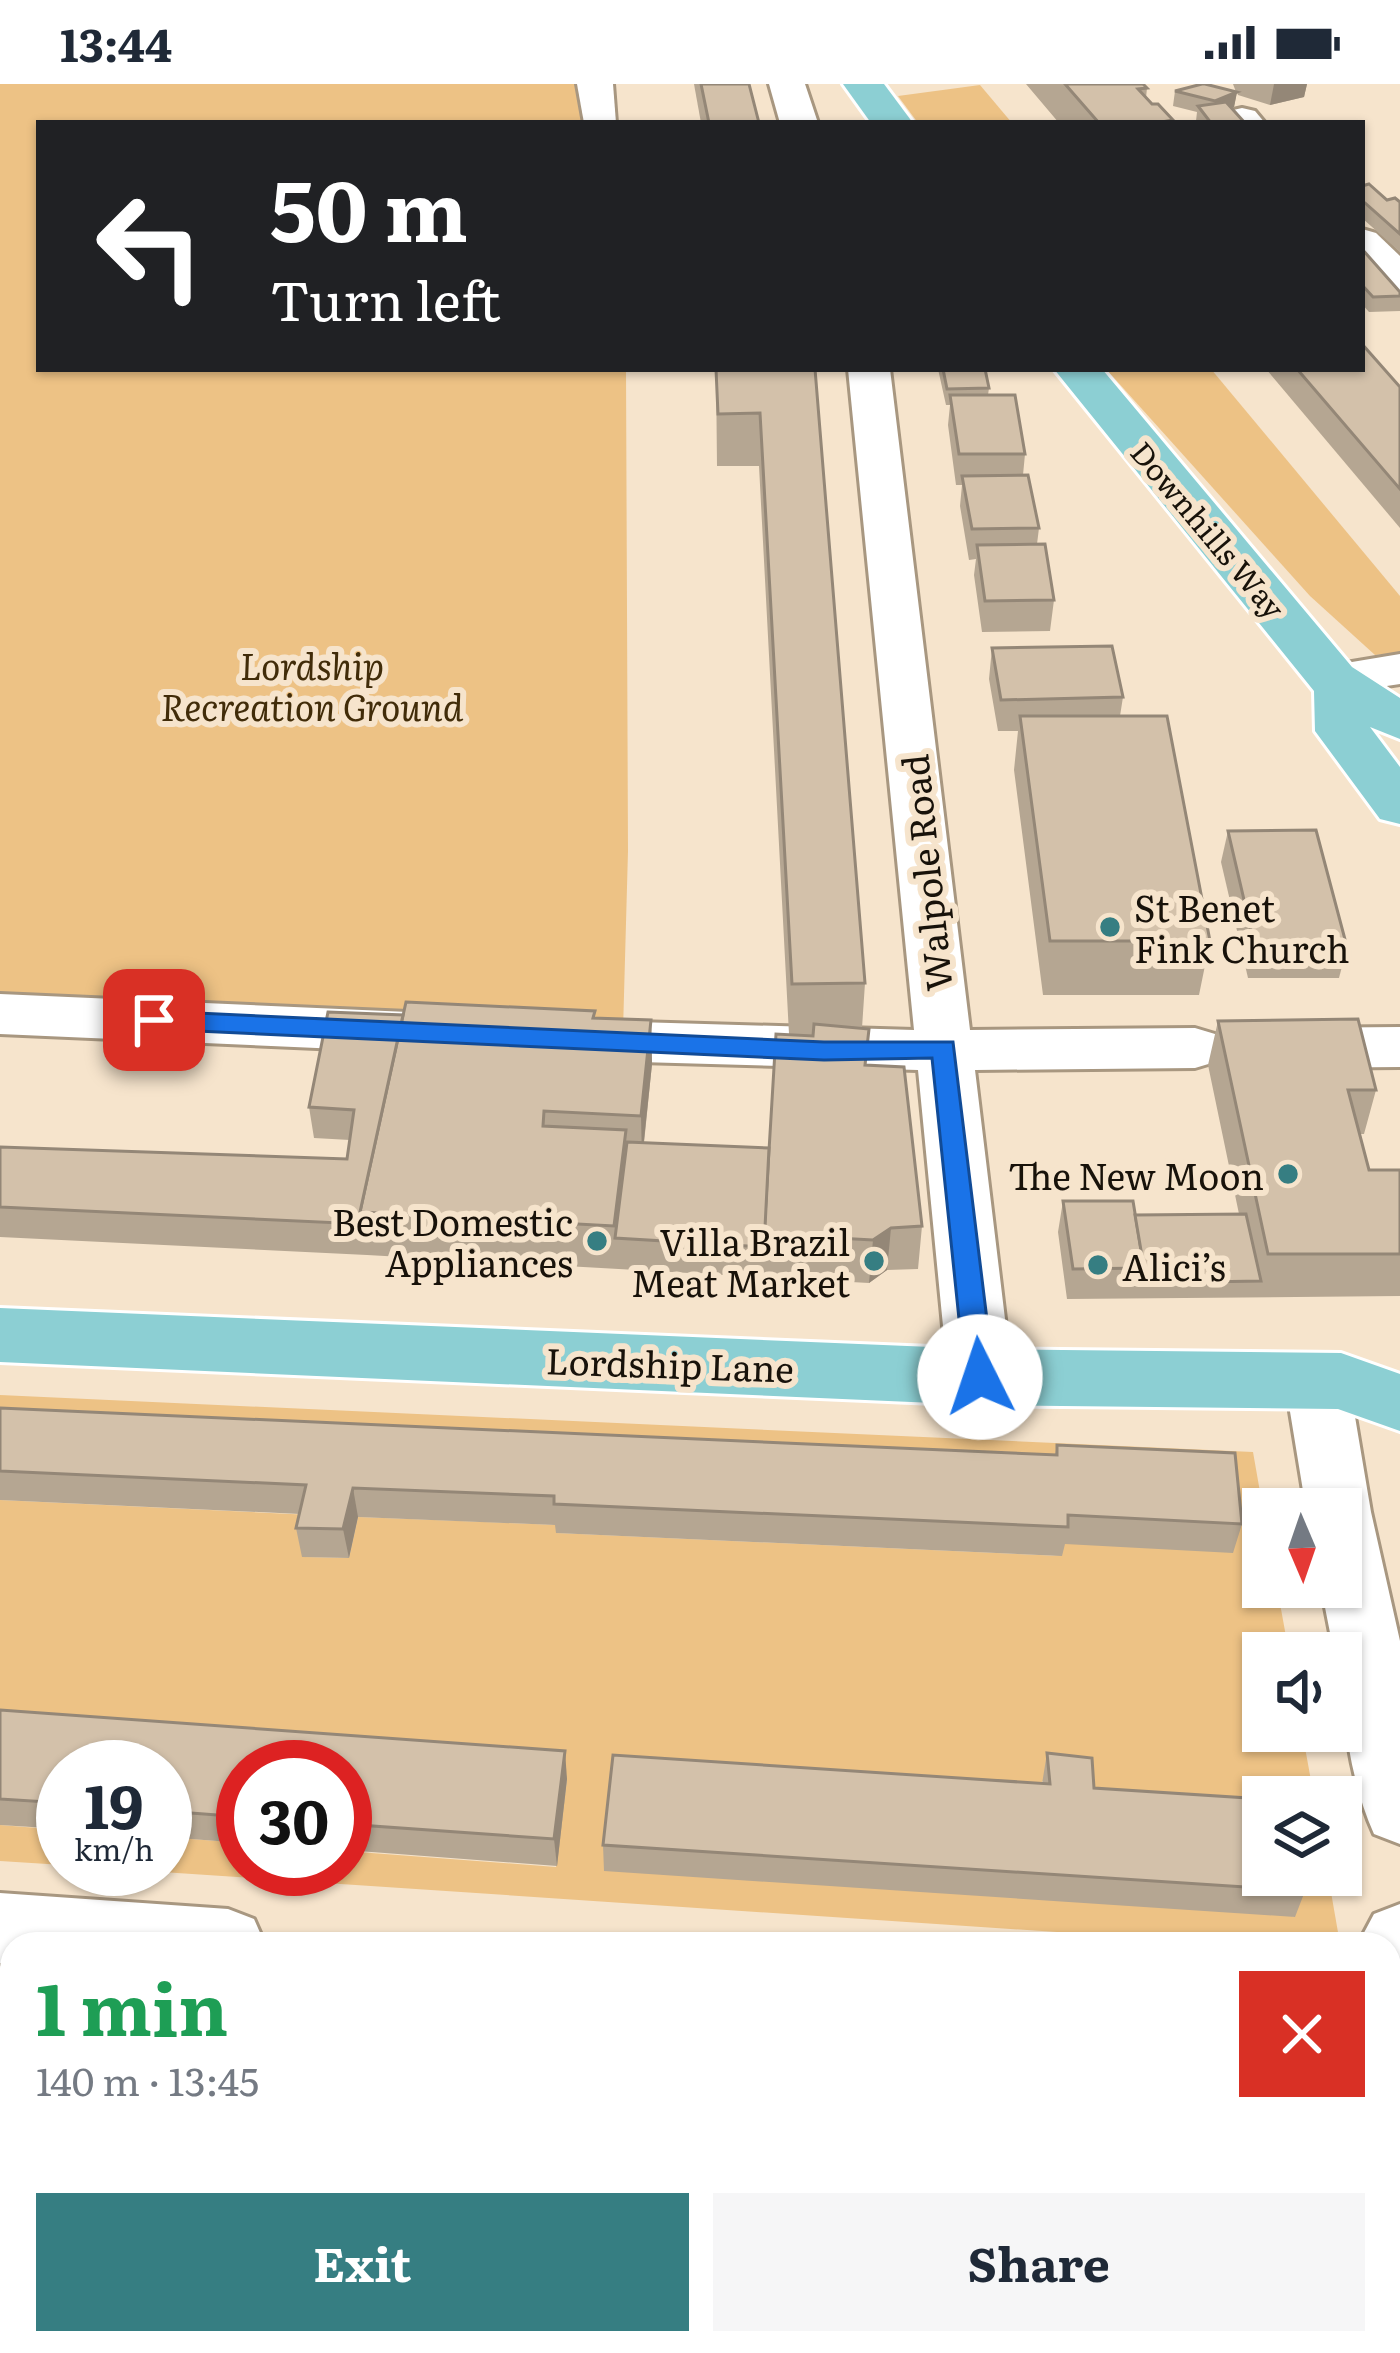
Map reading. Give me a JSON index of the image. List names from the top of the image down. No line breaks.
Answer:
{"streets":{"main road":["Downhills Way","Lordship Lane"],"street":["Walpole Road"]},"crossings":[["Walpole Road","Lordship Lane"]],"parks":["Lordship Recreation Ground"],"places":["St Benet Fink Church","The New Moon","Best Domestic Appliances","Villa Brazil Meat Market","Alici’s"],"north":"bottom","page":{"status":"13:44","turn":["50 m","Turn left"],"speed":"19 km/h","limit":"30","heading":["1 min","140 m · 13:45"],"buttons":["Exit","Share"]}}
